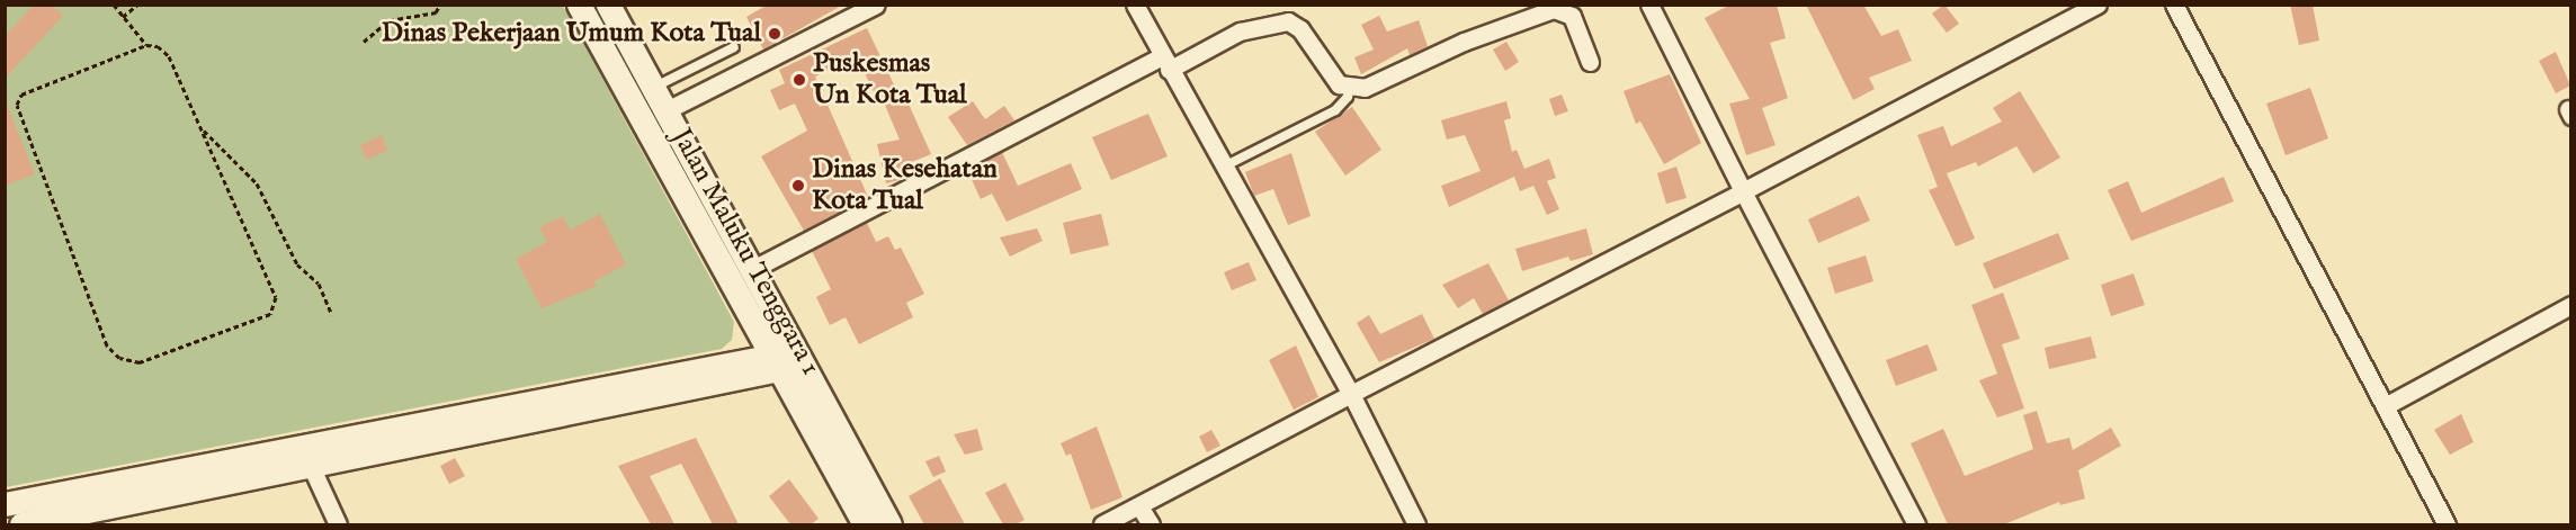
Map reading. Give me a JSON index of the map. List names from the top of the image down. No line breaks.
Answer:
{"streets":{"street":["Jalan Maluku Tenggara 1"]},"places":["Dinas Pekerjaan Umum Kota Tual","Puskesmas Un Kota Tual","Dinas Kesehatan Kota Tual"]}
